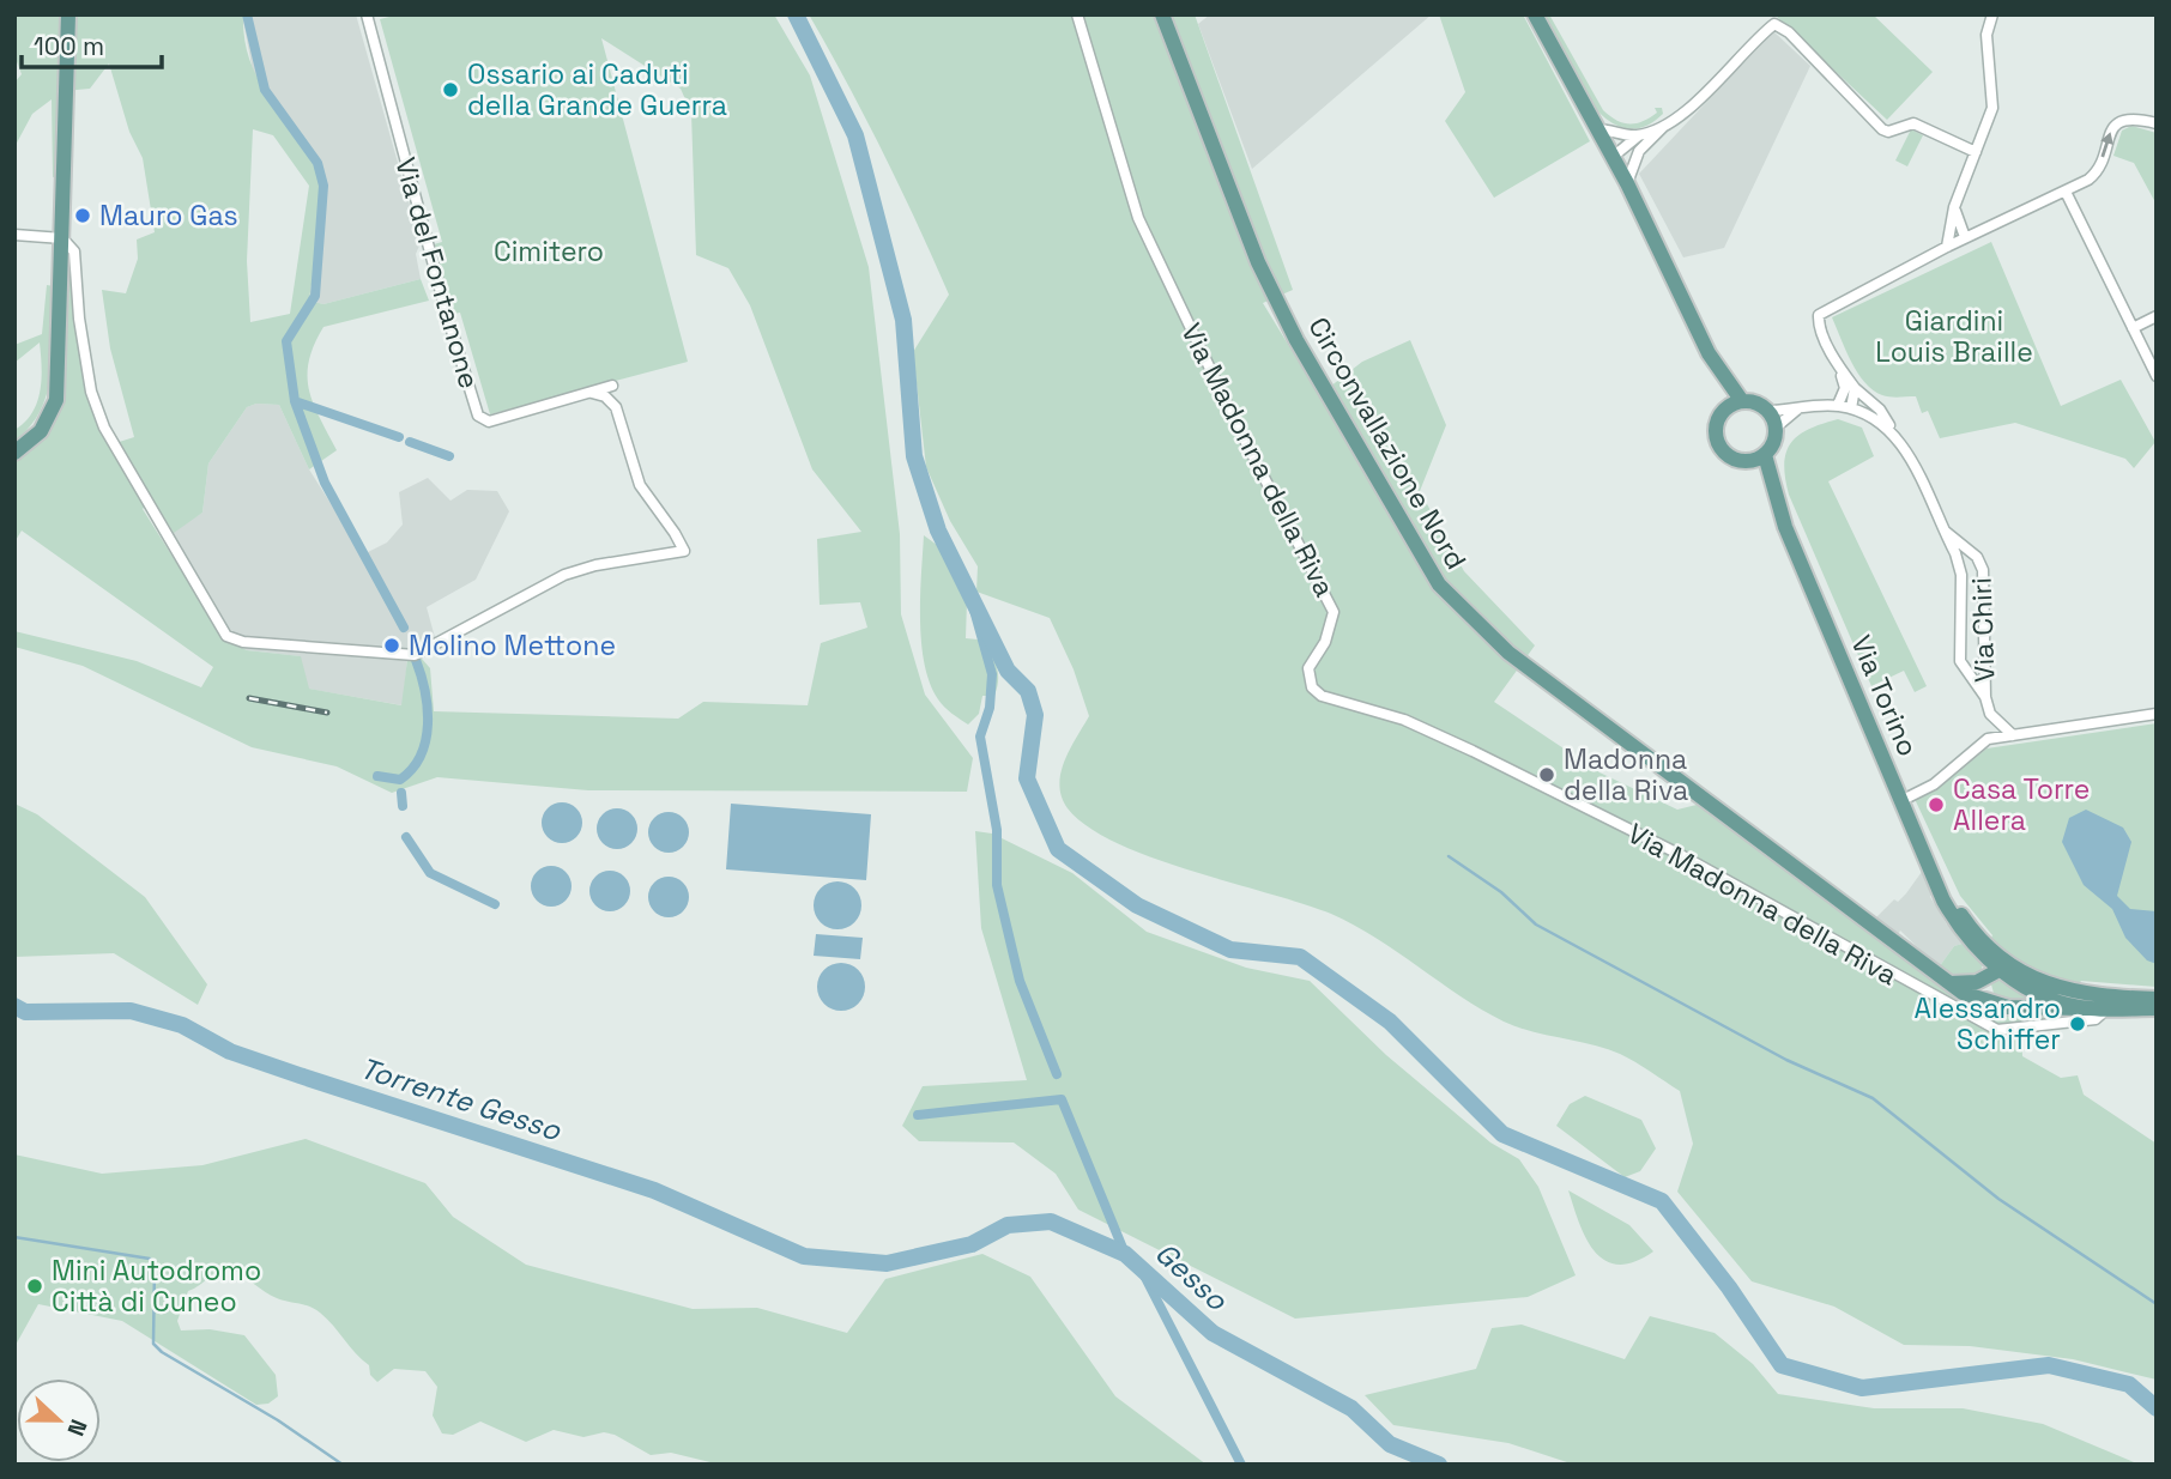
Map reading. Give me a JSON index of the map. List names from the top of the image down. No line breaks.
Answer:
{"streets":{"main road":["Circonvallazione Nord","Via Torino"],"street":["Via del Fontanone","Via Madonna della Riva","Via Chiri"]},"crossings":[["Circonvallazione Nord","Via Torino"],["Via Madonna della Riva","Via Torino"]],"water":["Torrente Gesso","Gesso"],"parks":["Cimitero","Giardini Louis Braille"],"places":["Ossario ai Caduti della Grande Guerra","Mauro Gas","Molino Mettone","Madonna della Riva","Casa Torre Allera","Alessandro Schiffer","Mini Autodromo Città di Cuneo"],"scale_bar":"100 m","north":"right"}
